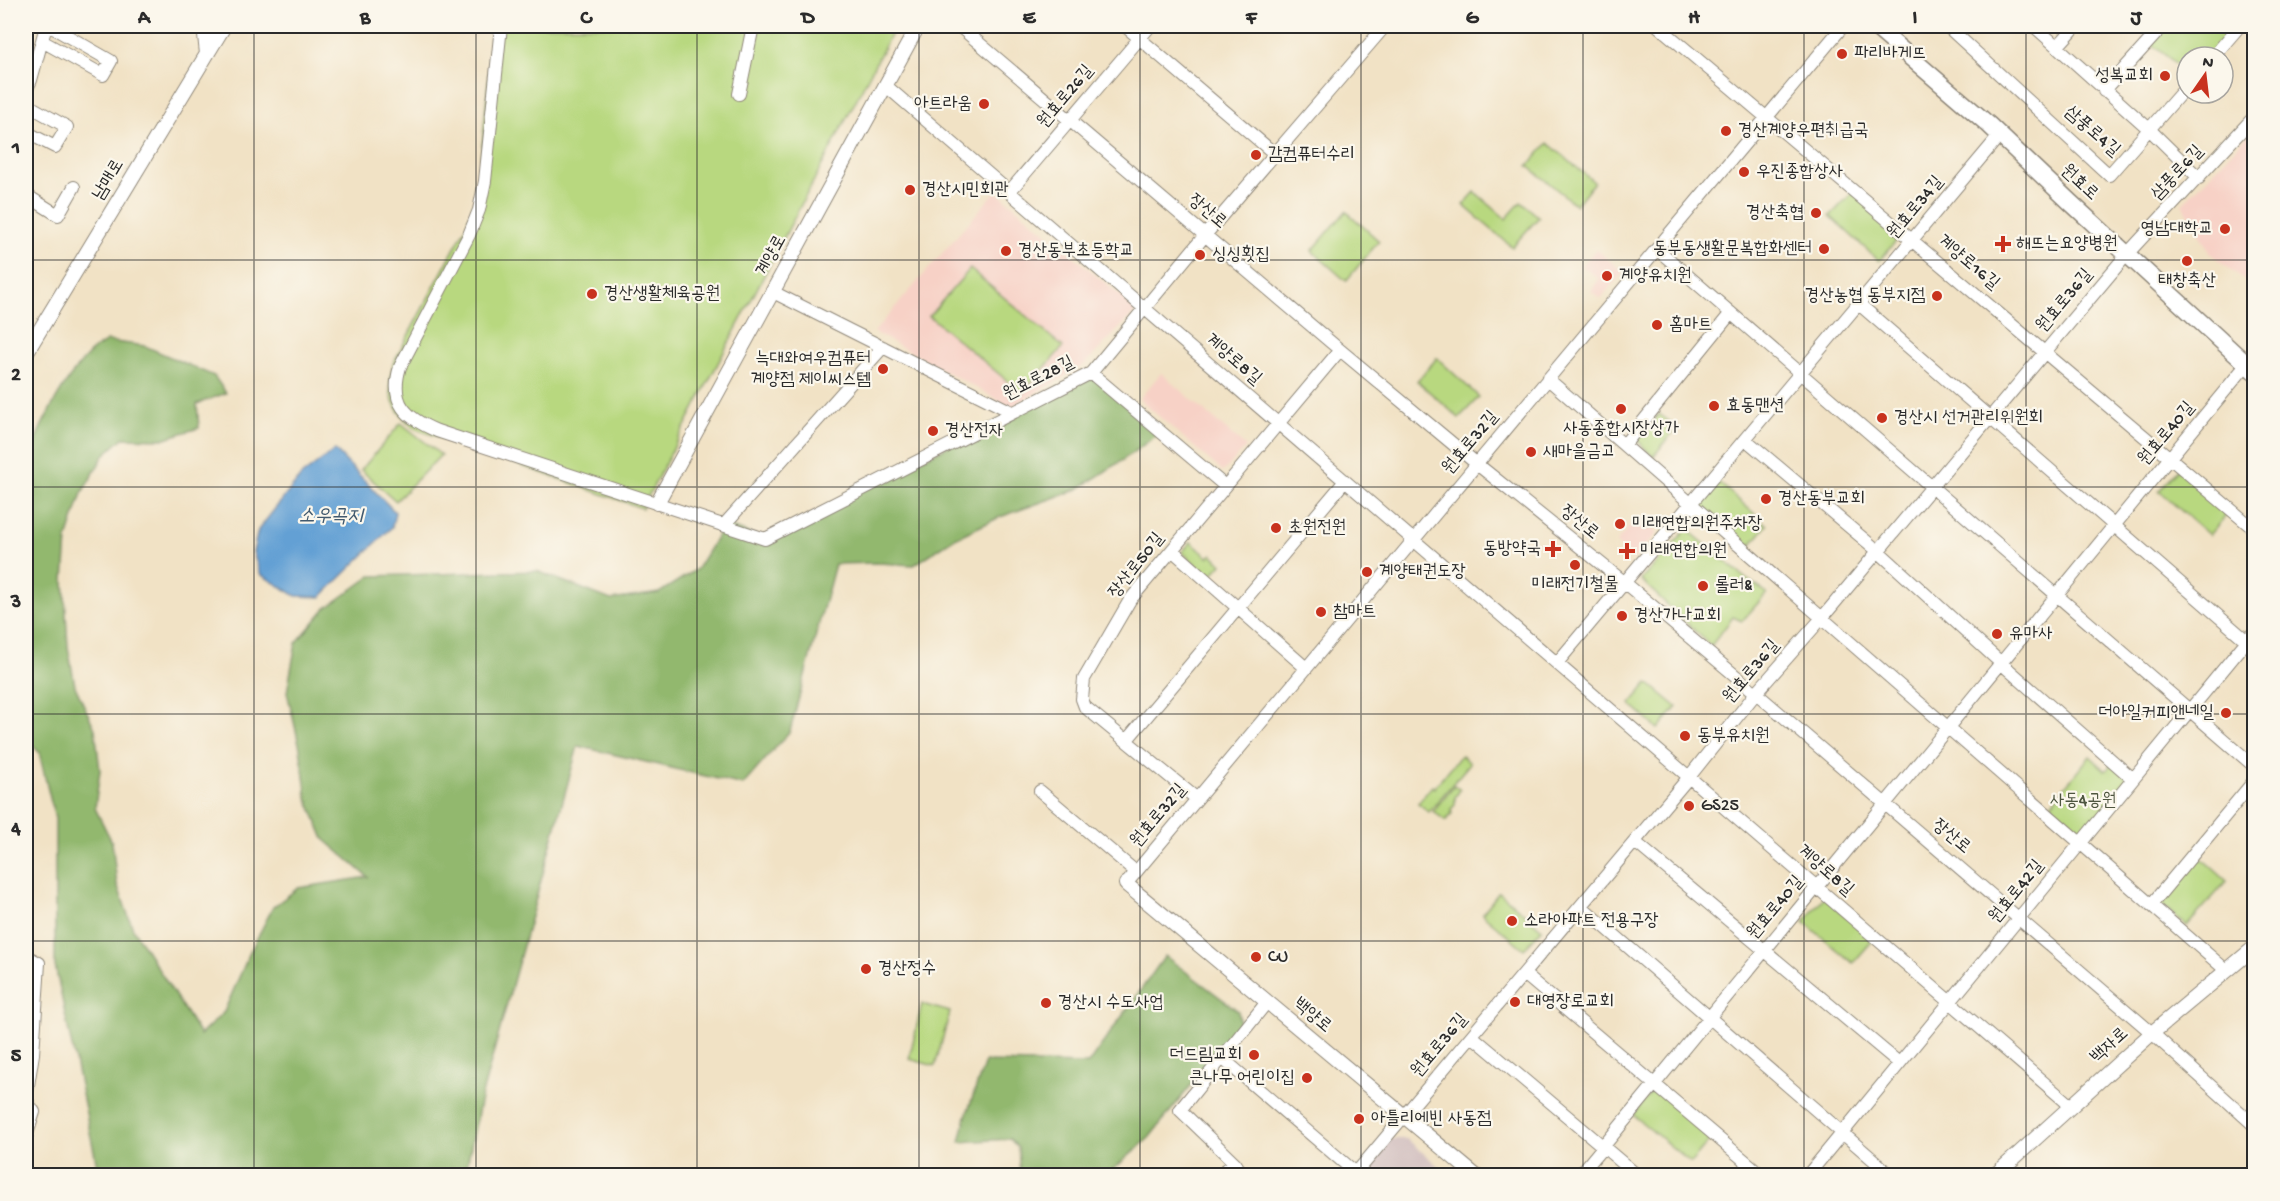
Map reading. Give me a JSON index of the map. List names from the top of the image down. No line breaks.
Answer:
{"streets":{"main road":["원효로"],"street":["원효로26길","삼풍로4길","삼풍로6길","남매로","원효로34길","장산로","계양로","계양로16길","원효로36길","계양로8길","원효로28길","원효로40길","원효로32길","장산로50길","원효로42길","백양로","백자로"]},"crossings":[["원효로26길","장산로"],["원효로26길","계양로8길"],["삼풍로6길","원효로"],["삼풍로6길","원효로36길"],["원효로","원효로34길"],["원효로","원효로36길"],["원효로","원효로40길"],["원효로34길","장산로"],["원효로34길","계양로16길"],["장산로","원효로36길"],["장산로","원효로28길"],["장산로","원효로40길"],["장산로","원효로32길"],["장산로","장산로50길"],["장산로","원효로42길"],["장산로","백자로"],["계양로","계양로8길"],["계양로","원효로28길"],["계양로16길","원효로36길"],["계양로16길","원효로40길"],["계양로16길","원효로32길"],["원효로36길","계양로8길"],["원효로36길","백양로"],["계양로8길","원효로28길"],["계양로8길","원효로40길"],["계양로8길","원효로32길"],["계양로8길","장산로50길"],["계양로8길","원효로42길"],["계양로8길","백자로"],["원효로32길","장산로50길"],["원효로32길","백양로"]],"water":["소우곡지"],"parks":["사동4공원"],"places":{"other":["파리바게뜨","성복교회","아트라움","경산계양우편취급국","감컴퓨터수리","우진종합상사","경산시민회관","경산축협","영남대학교","동부동생활문복합화센터","경산동부초등학교","싱싱횟집","태창축산","계양유치원","경산생활체육공원","경산농협 동부지점","홈마트","늑대와여우컴퓨터 계양점 제이씨스템","효동맨션","사동종합시장상가","경산시 선거관리위원회","경산전자","새마을금고","경산동부교회","미래연합의원주차장","초원전원","미래전기철물","계양태권도장","롤러&","참마트","경산가나교회","유마사","더아일커피앤네일","동부유치원","GS25","소라아파트 전용구장","CU","경산정수","대영장로교회","경산시 수도사업","더드림교회","큰나무 어린이집","아틀리에빈 사동점"],"health":["해뜨는요양병원","동방약국","미래연합의원"]},"north":"top","grid":{"columns":["A","B","C","D","E","F","G","H","I","J"],"rows":["1","2","3","4","5"]}}
